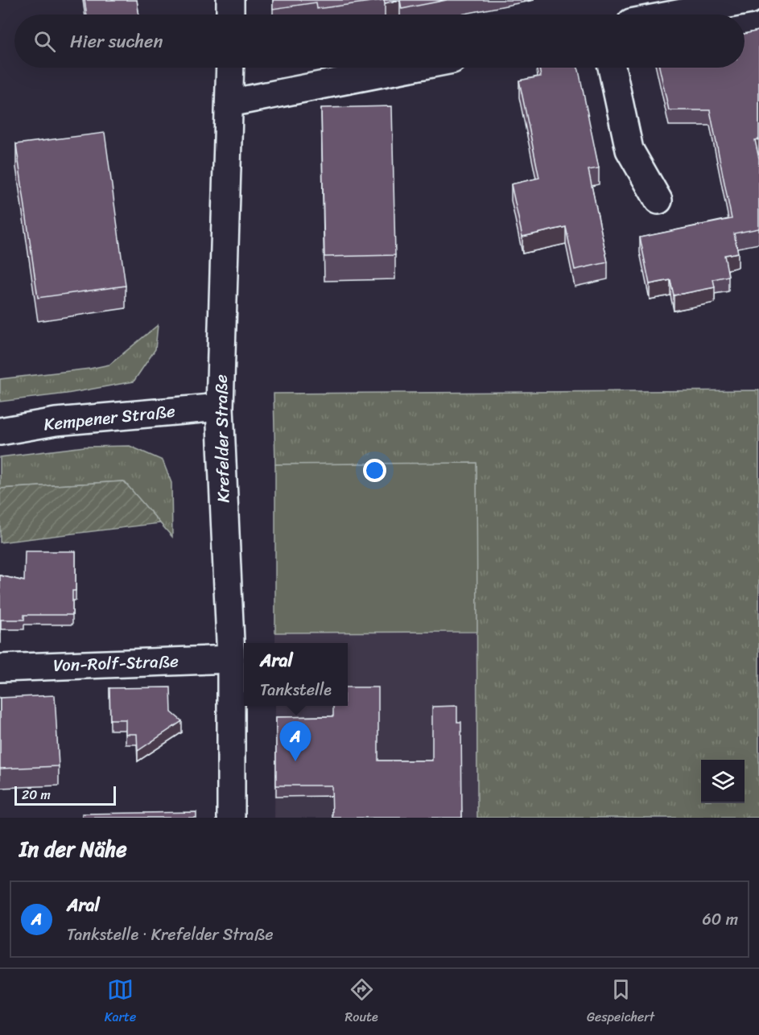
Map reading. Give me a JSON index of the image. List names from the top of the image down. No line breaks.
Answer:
{"streets":{"street":["Kempener Straße","Krefelder Straße","Von-Rolf-Straße"]},"crossings":[["Kempener Straße","Krefelder Straße"],["Krefelder Straße","Von-Rolf-Straße"]],"scale_bar":"20 m","page":{"search":"Hier suchen","popup":["Aral","Tankstelle"],"pins":"A","scale":"20 m","heading":"In der Nähe","list":[{"mark":"A","name":"Aral","note":"Tankstelle · Krefelder Straße","value":"60 m"}],"nav":["Karte","Route","Gespeichert"]}}
